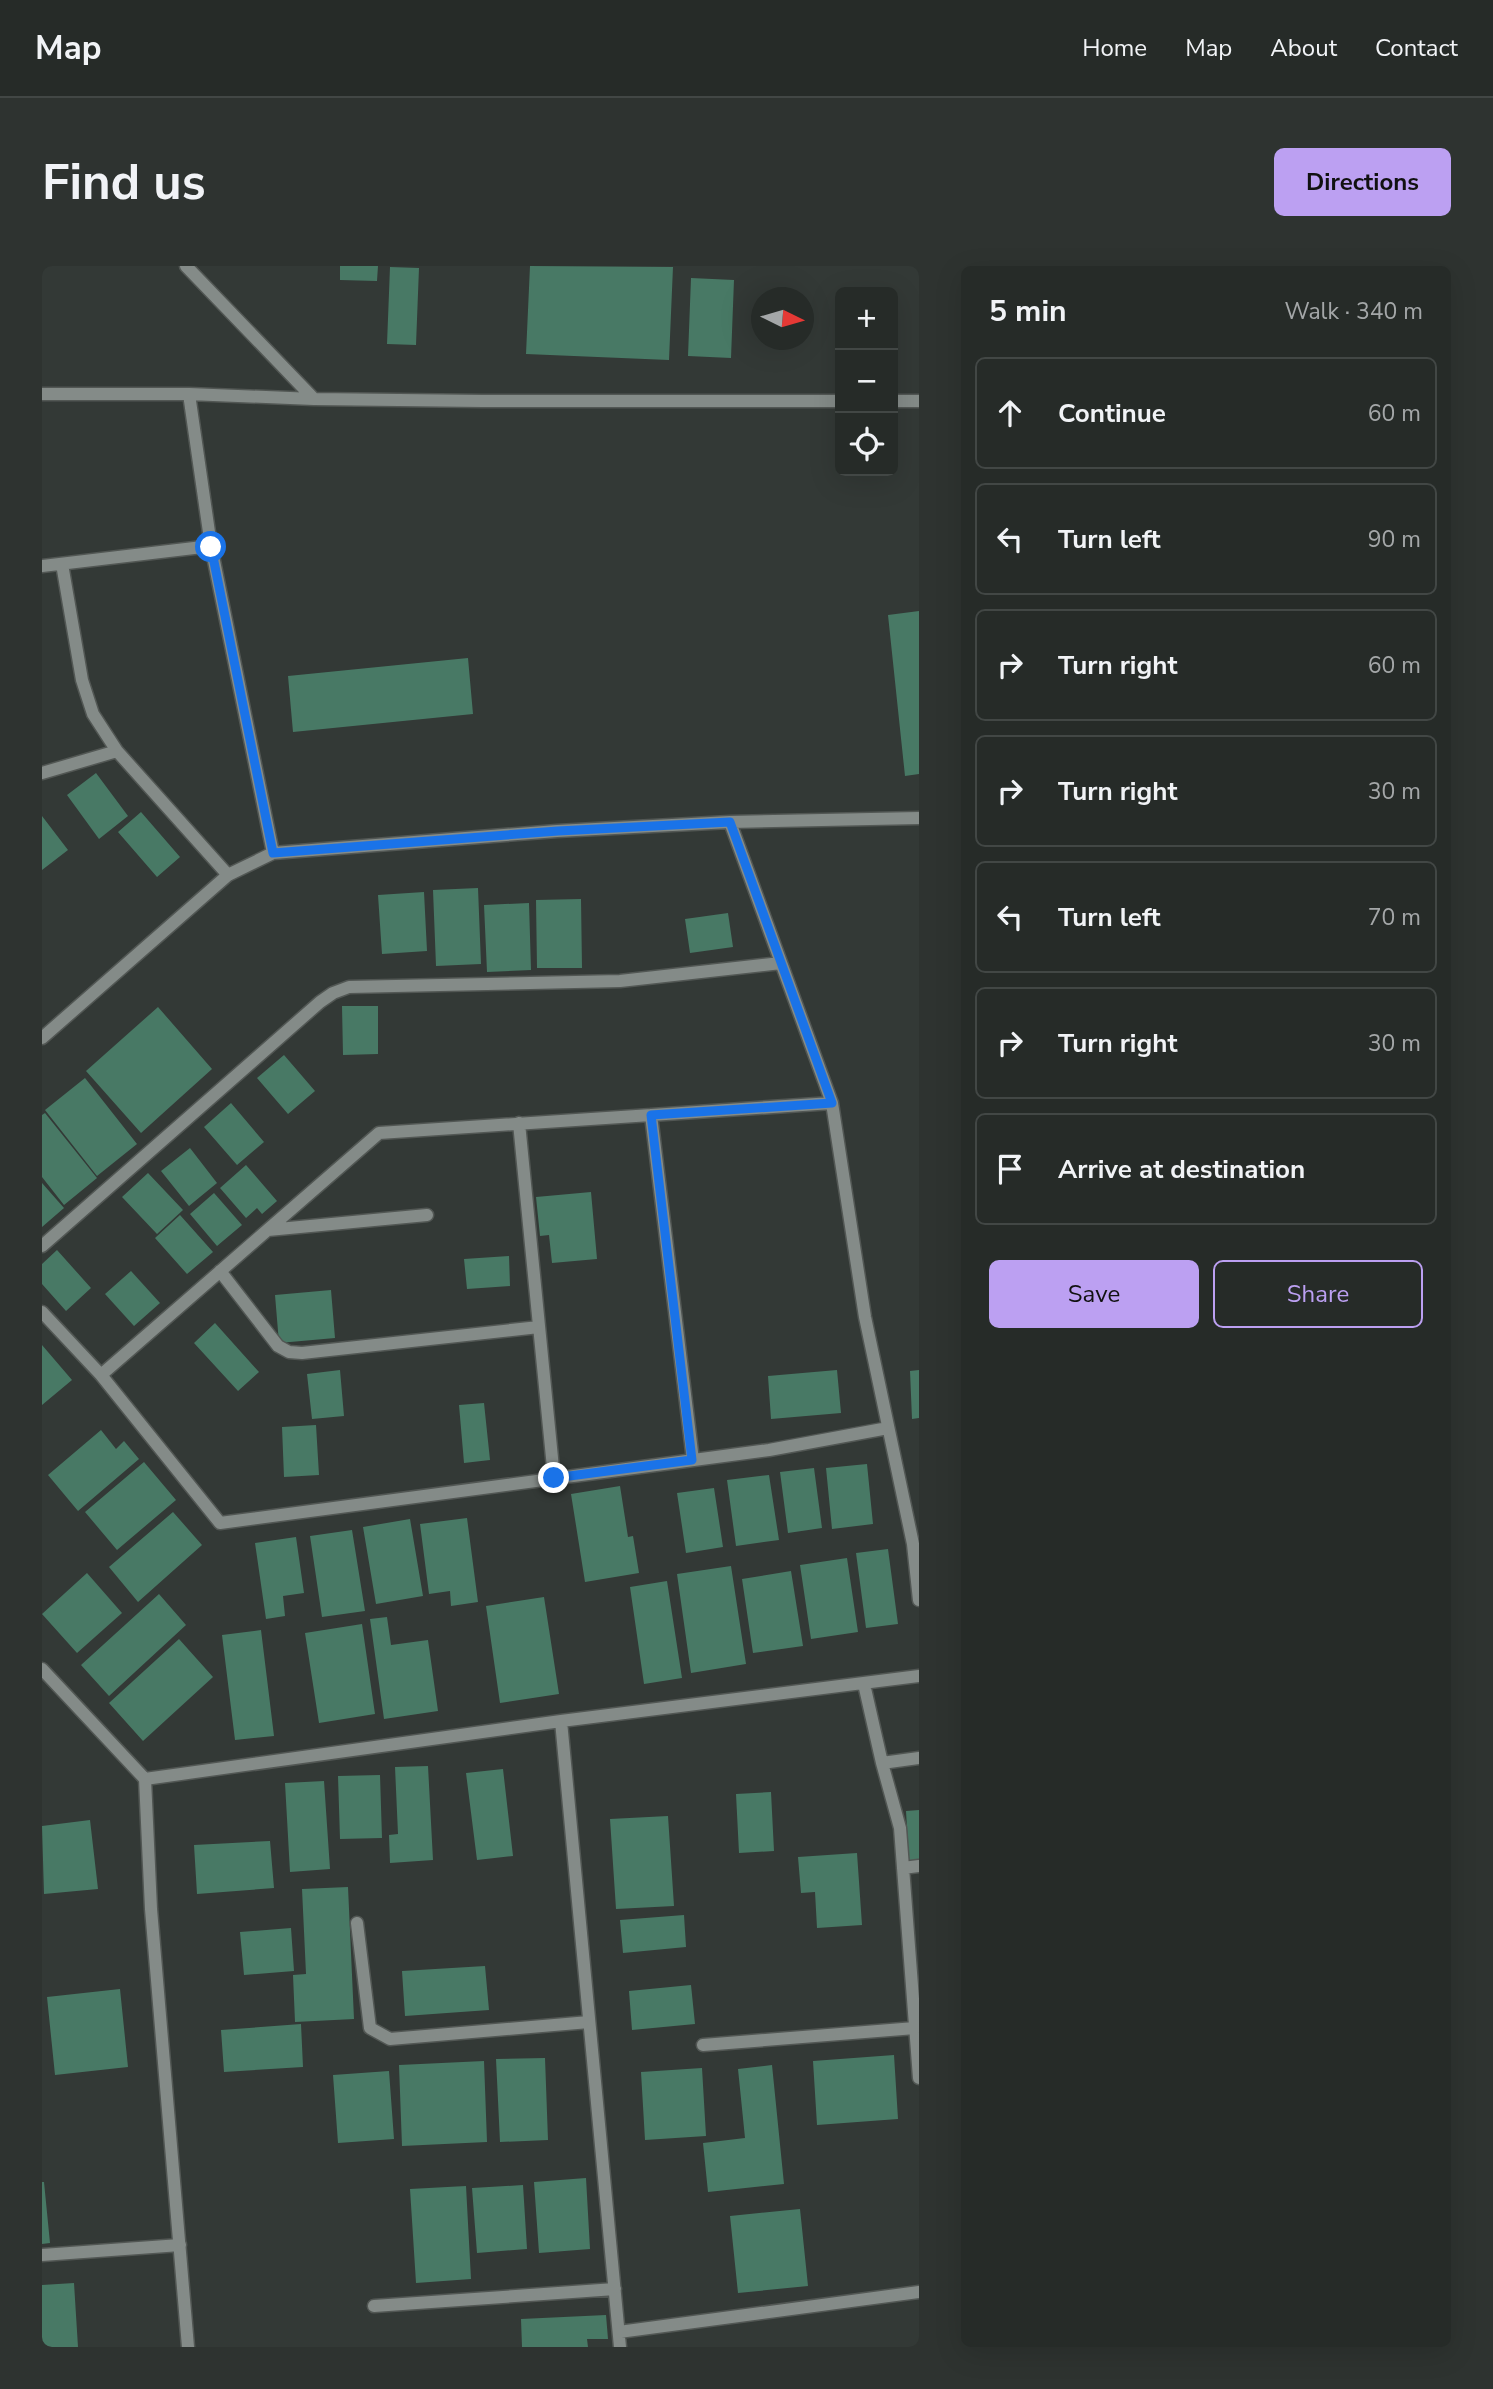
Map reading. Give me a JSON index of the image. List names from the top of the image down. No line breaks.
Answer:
{"north":"right","page":{"header":"Map","nav":["Home","Map","About","Contact"],"buttons":["Directions",["Save","Share"]],"title":"Find us","heading":["5 min","Walk · 340 m"],"map_buttons":["+","−"],"list":[["Continue","60 m"],["Turn left","90 m"],["Turn right","60 m"],["Turn right","30 m"],["Turn left","70 m"],["Turn right","30 m"],"Arrive at destination"]}}
